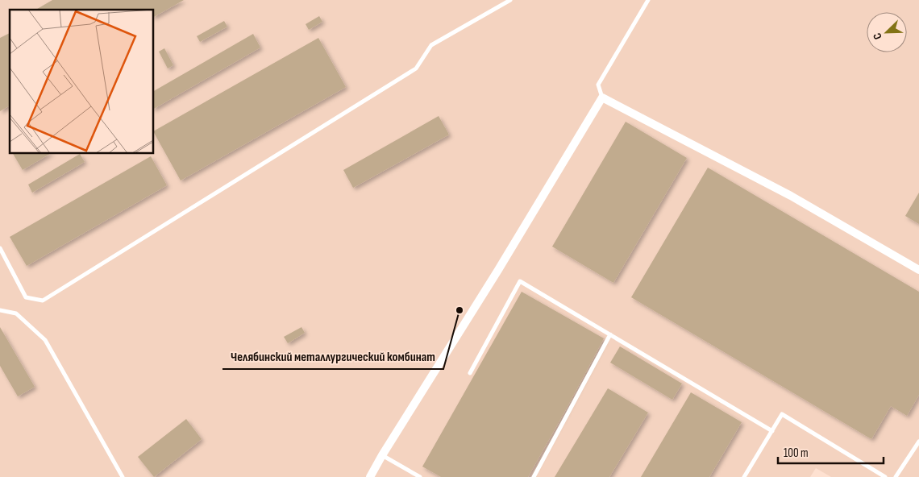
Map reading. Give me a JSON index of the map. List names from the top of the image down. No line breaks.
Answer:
{"places":["Челябинский металлургический комбинат"],"scale_bar":"100 m","north":"bottom left"}
